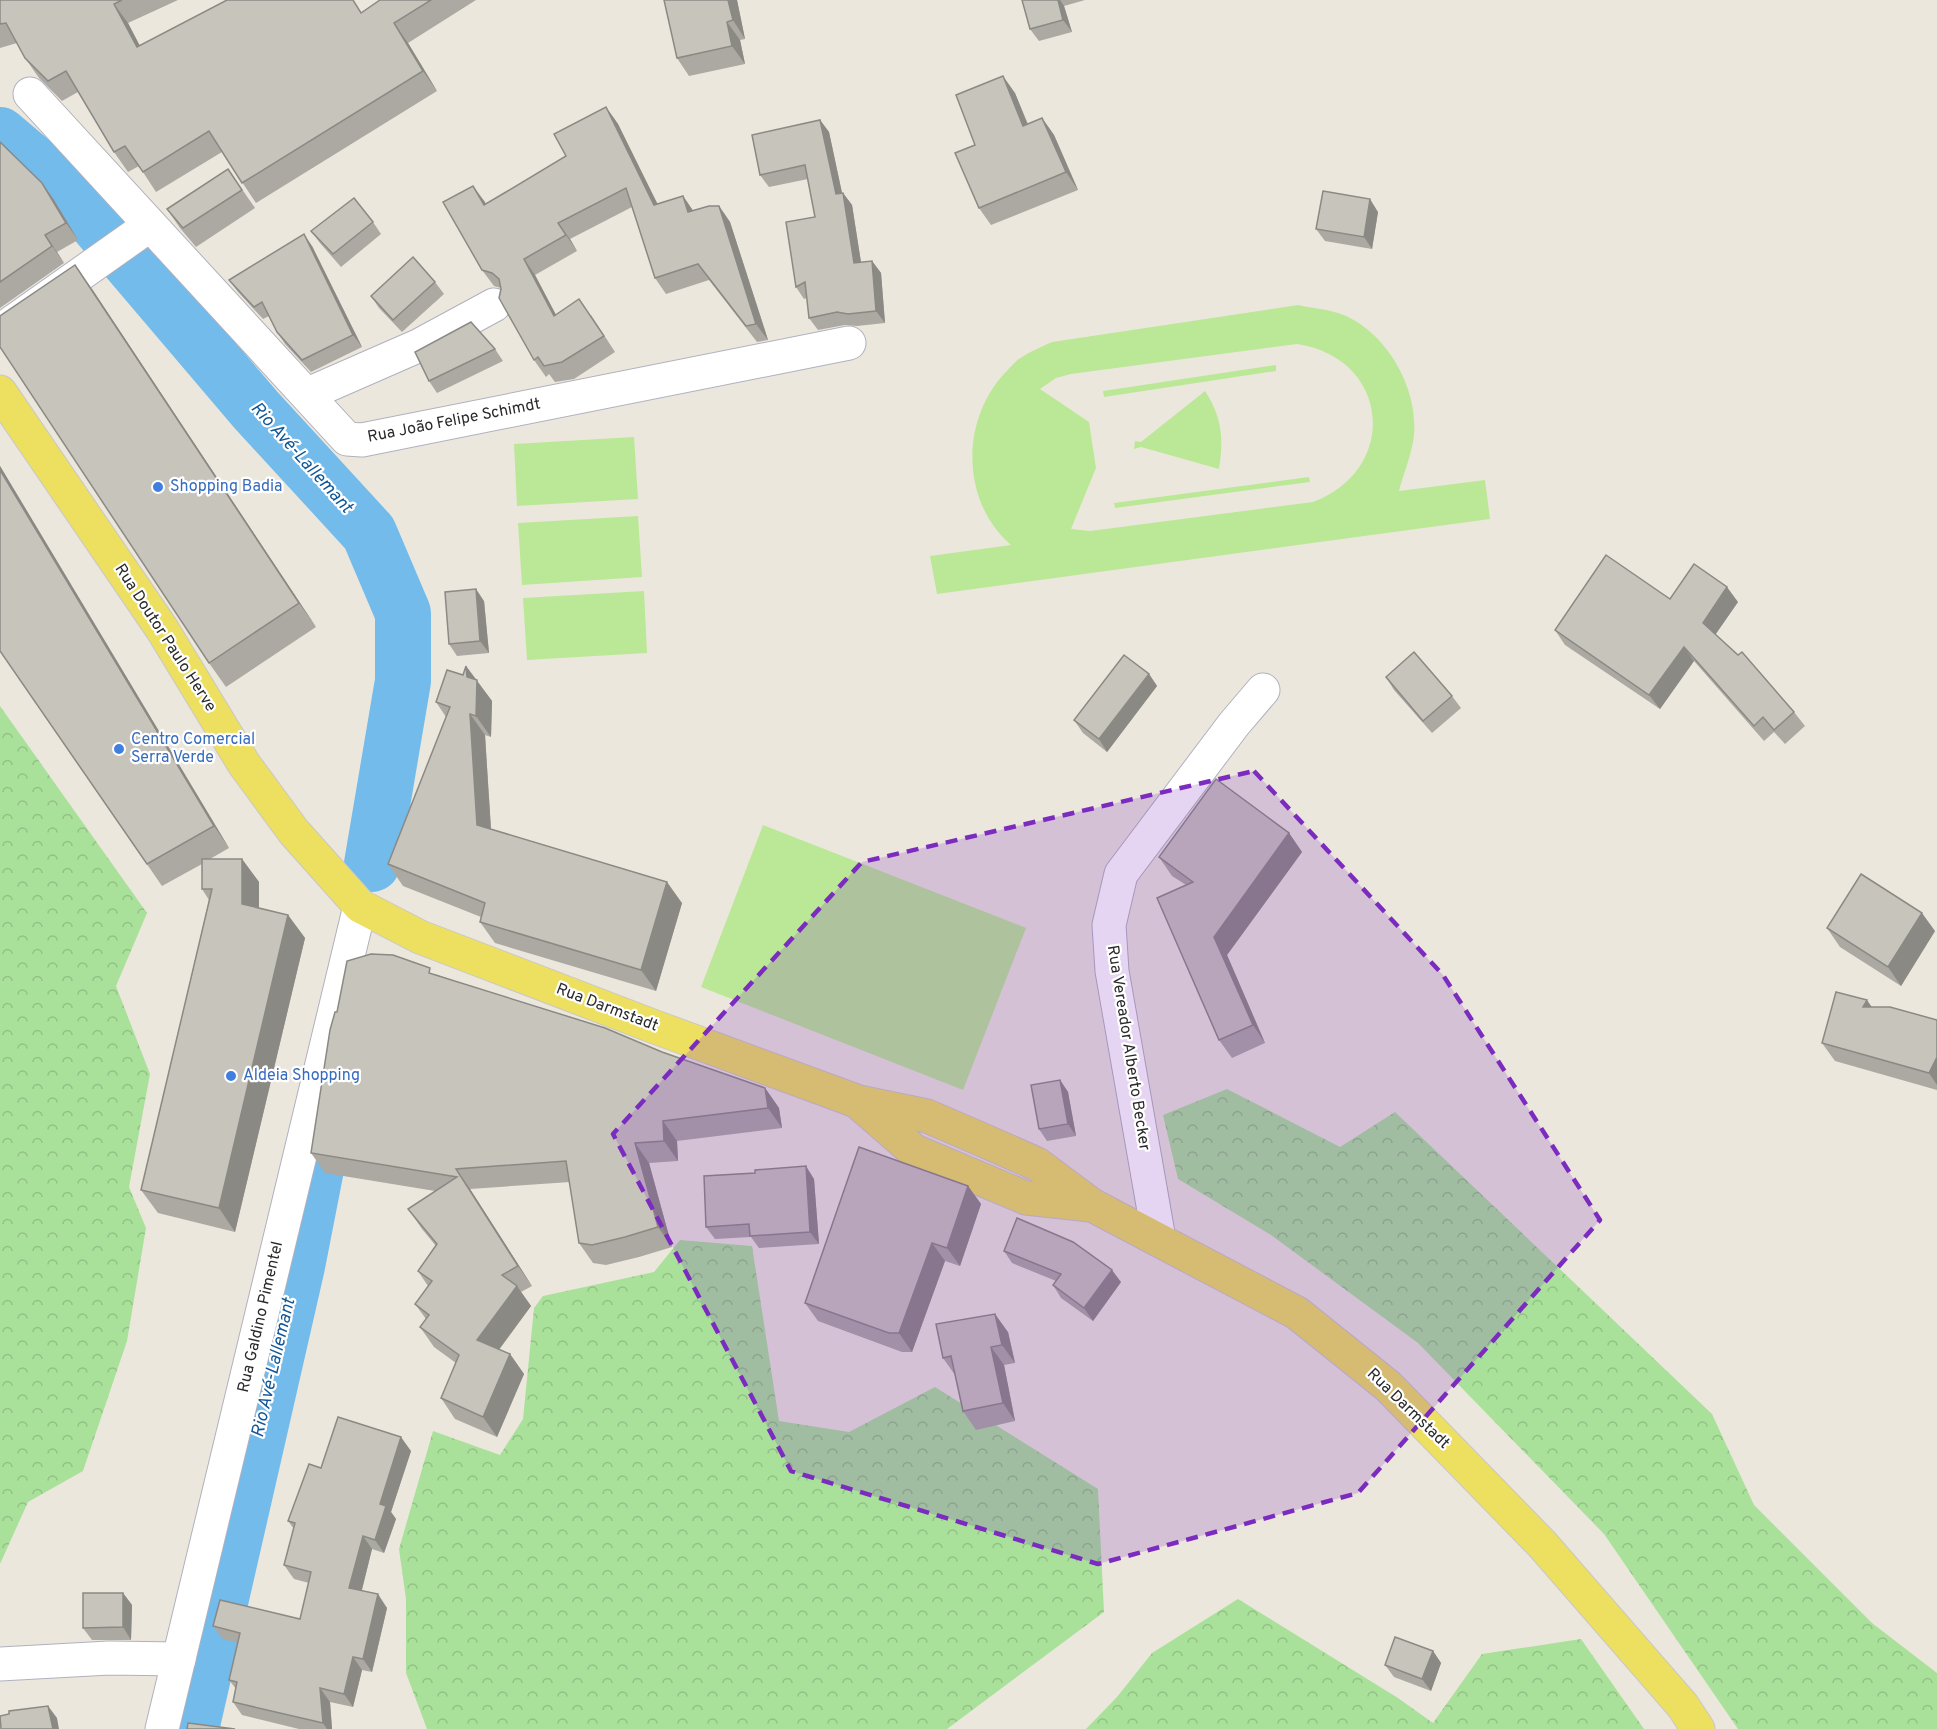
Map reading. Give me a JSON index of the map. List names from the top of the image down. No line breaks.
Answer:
{"streets":{"main road":["Rua Doutor Paulo Herve","Rua Darmstadt"],"street":["Rua João Felipe Schimdt","Rua Vereador Alberto Becker","Rua Galdino Pimentel"]},"crossings":[["Rua Doutor Paulo Herve","Rua Darmstadt"],["Rua Doutor Paulo Herve","Rua Galdino Pimentel"],["Rua Darmstadt","Rua Vereador Alberto Becker"],["Rua Darmstadt","Rua Galdino Pimentel"]],"water":["Rio Avé‐Lallemant"],"places":["Shopping Badia","Centro Comercial Serra Verde","Aldeia Shopping"]}
